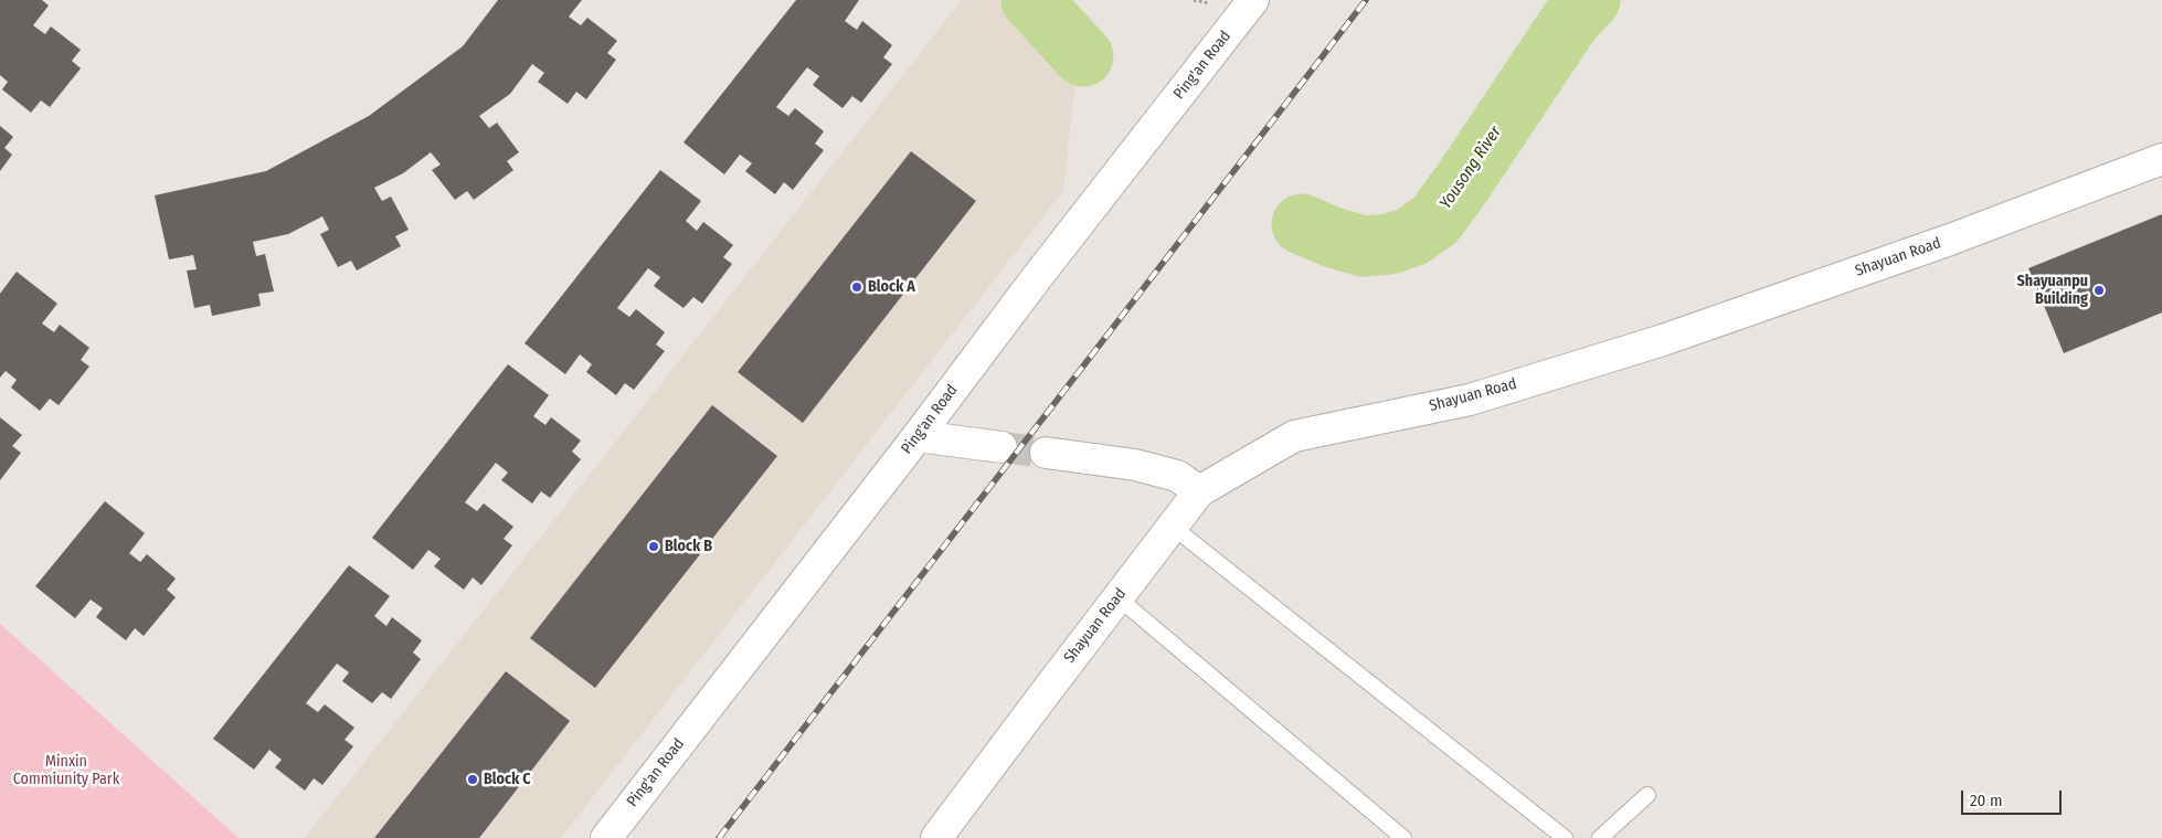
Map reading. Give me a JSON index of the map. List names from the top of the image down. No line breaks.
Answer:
{"streets":{"street":["Ping'an Road","Shayuan Road"]},"water":["Yousong River"],"parks":["Minxin Commiunity Park"],"places":["Block A","Shayuanpu Building","Block B","Block C"],"scale_bar":"20 m"}
